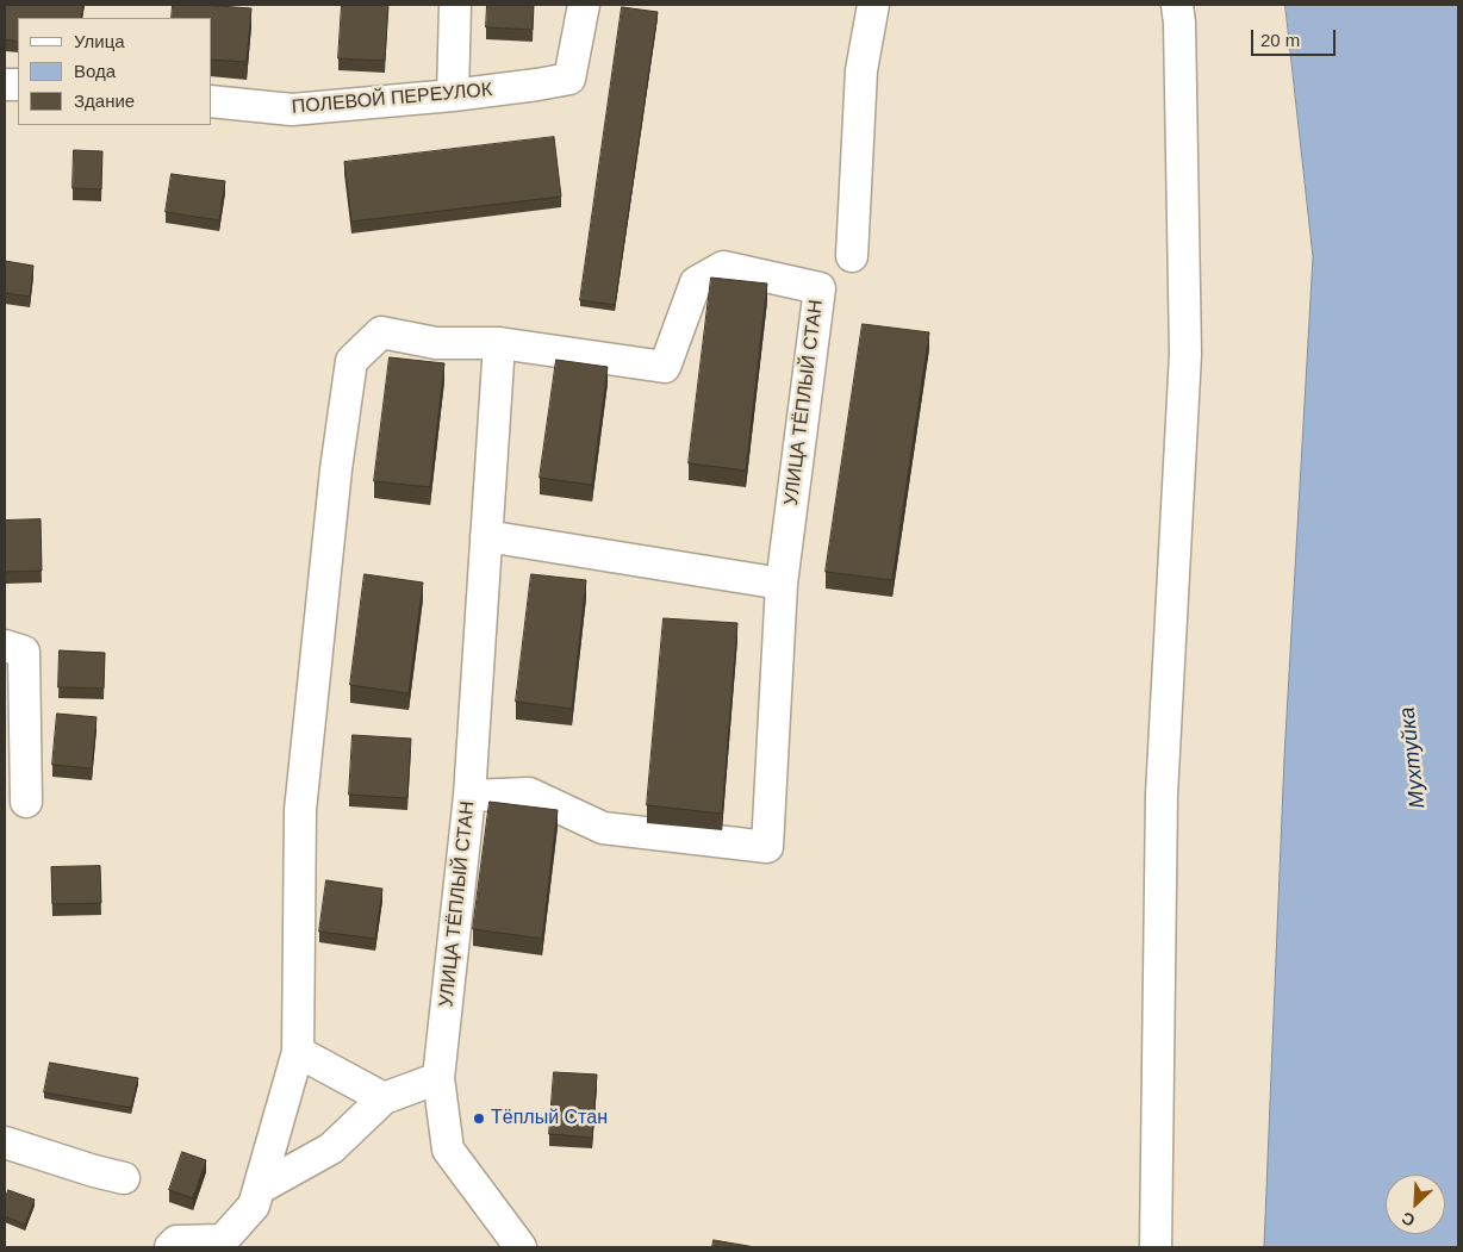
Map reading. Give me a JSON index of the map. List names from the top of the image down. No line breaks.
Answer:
{"streets":{"street":["ПОЛЕВОЙ ПЕРЕУЛОК","УЛИЦА ТЁПЛЫЙ СТАН"]},"water":["Мухтуйка"],"places":["Тёплый Стан"],"legend":["Улица","Вода","Здание"],"scale_bar":"20 m","north":"bottom left"}
